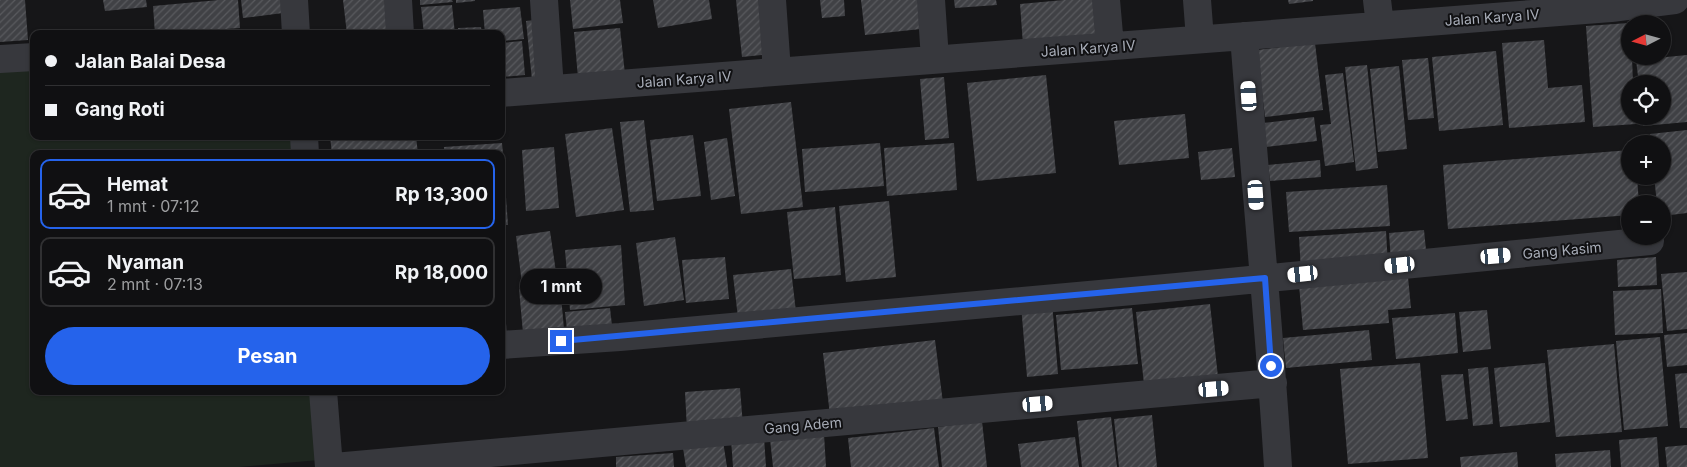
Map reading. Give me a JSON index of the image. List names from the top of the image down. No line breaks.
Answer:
{"streets":{"street":["Jalan Karya IV","Gang Kasim","Gang Adem"]},"north":"left","page":{"map_buttons":["+","−"],"banner":["Jalan Balai Desa","Gang Roti"],"list":[{"name":"Hemat","note":"1 mnt · 07:12","value":"Rp 13,300"},{"name":"Nyaman","note":"2 mnt · 07:13","value":"Rp 18,000"}],"bubble":"1 mnt","buttons":"Pesan"}}
